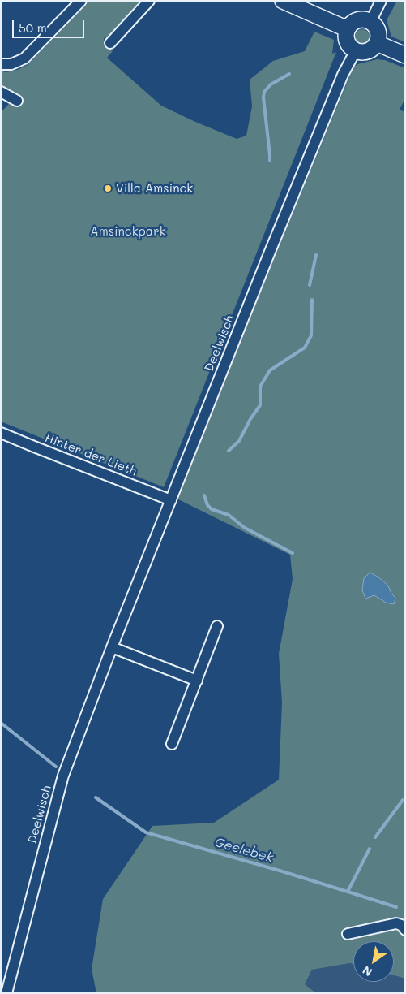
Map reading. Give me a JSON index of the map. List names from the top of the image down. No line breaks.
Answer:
{"streets":{"street":["Deelwisch","Hinter der Lieth"]},"crossings":[["Deelwisch","Hinter der Lieth"]],"water":["Geelebek"],"parks":["Amsinckpark"],"places":["Villa Amsinck"],"scale_bar":"50 m","north":"bottom left"}
